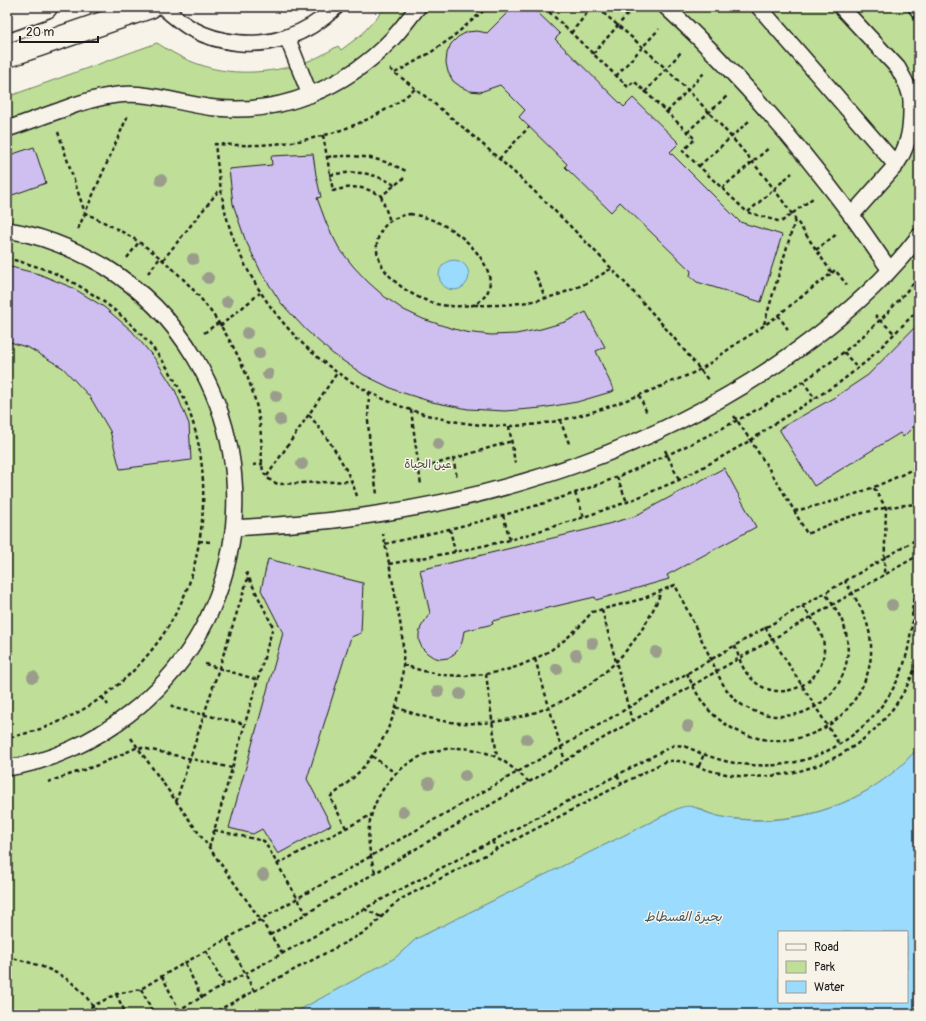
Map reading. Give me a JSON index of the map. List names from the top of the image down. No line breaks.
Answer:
{"water":["بحيرة الفسطاط"],"parks":["عين الحياة"],"legend":["Road","Park","Water"],"scale_bar":"20 m"}
